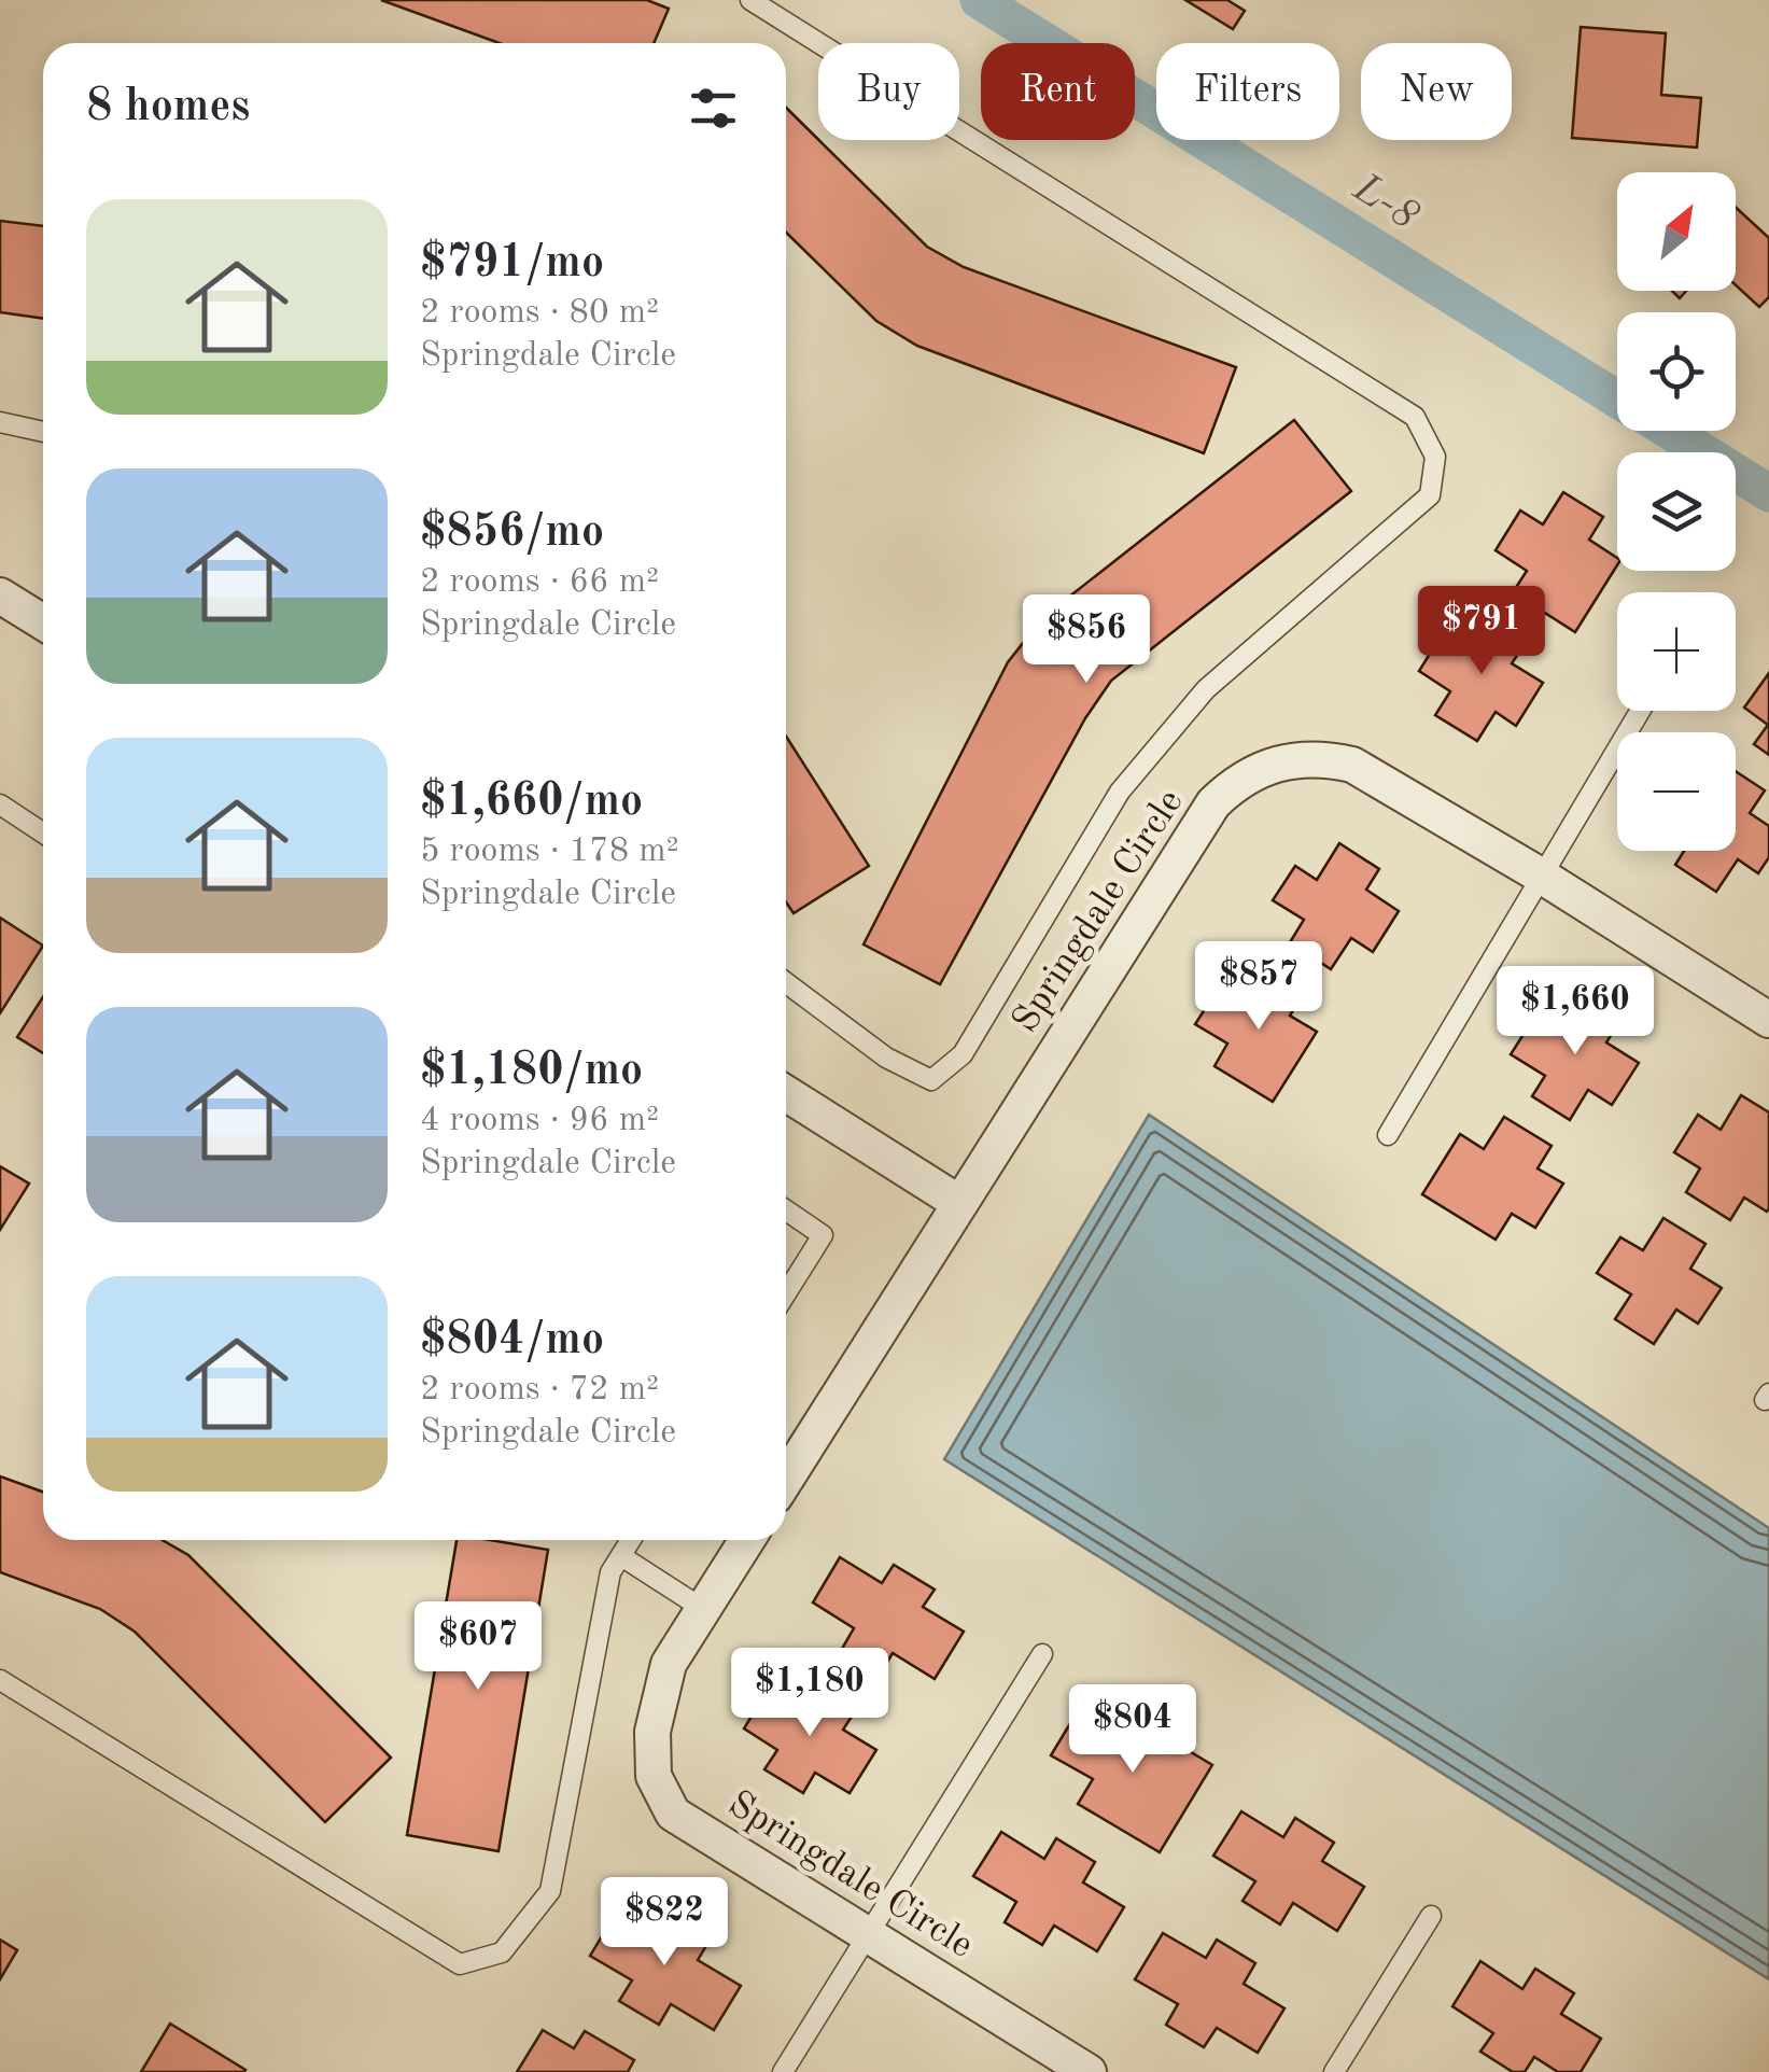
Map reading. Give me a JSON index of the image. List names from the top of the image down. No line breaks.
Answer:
{"streets":{"street":["Springdale Circle"]},"water":["L-8"],"north":"top right","page":{"chip":["Buy","Rent","Filters","New"],"heading":"8 homes","map_buttons":["+","−"],"list":[{"name":"$791/mo","note":"2 rooms · 80 m² · Springdale Circle"},{"name":"$856/mo","note":"2 rooms · 66 m² · Springdale Circle"},{"name":"$1,660/mo","note":"5 rooms · 178 m² · Springdale Circle"},{"name":"$1,180/mo","note":"4 rooms · 96 m² · Springdale Circle"},{"name":"$804/mo","note":"2 rooms · 72 m² · Springdale Circle"}],"price":["$791","$856","$857","$1,660","$607","$1,180","$804","$822"]}}
